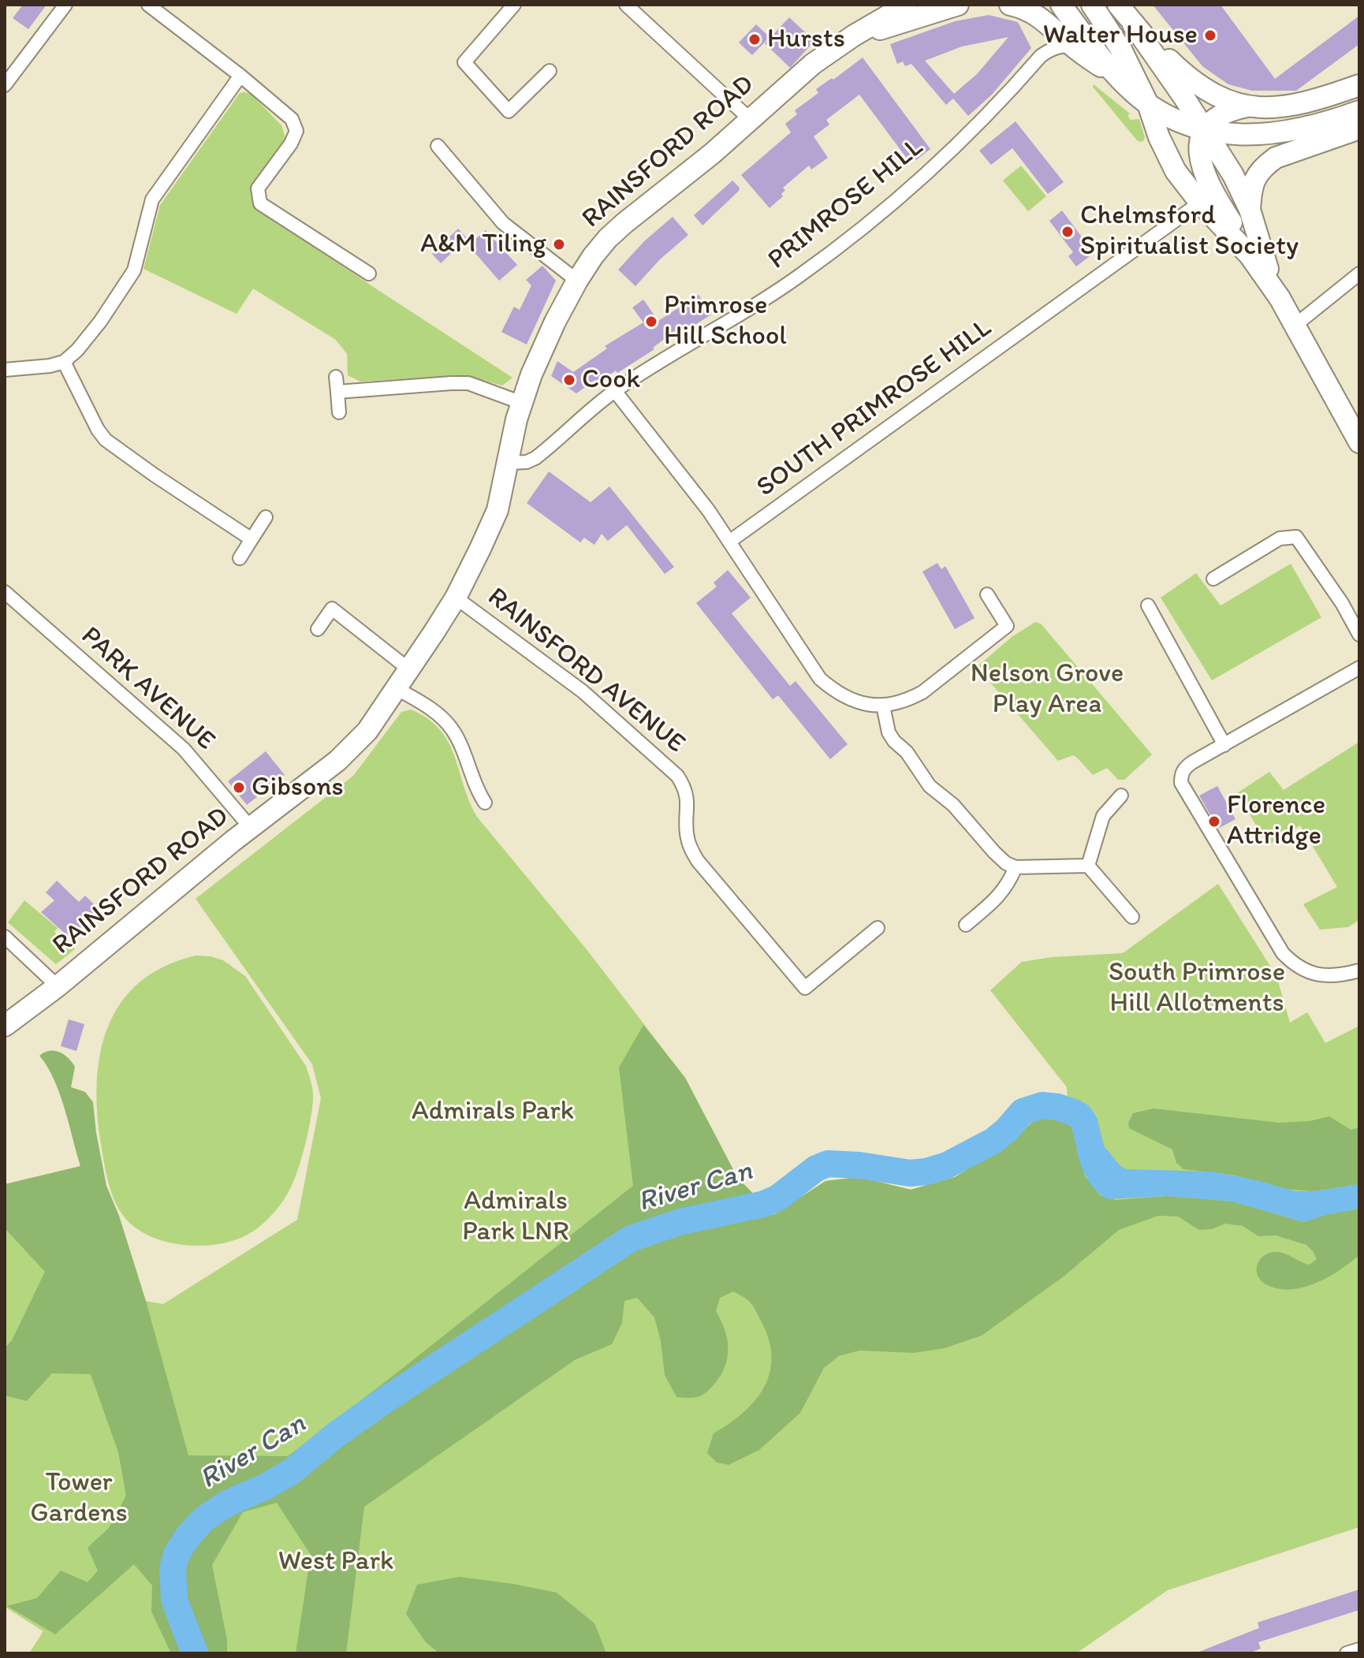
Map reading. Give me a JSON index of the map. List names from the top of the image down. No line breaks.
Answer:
{"streets":{"main road":["RAINSFORD ROAD"],"street":["PRIMROSE HILL","SOUTH PRIMROSE HILL","RAINSFORD AVENUE","PARK AVENUE"]},"crossings":[["RAINSFORD ROAD","PRIMROSE HILL"],["RAINSFORD ROAD","RAINSFORD AVENUE"],["RAINSFORD ROAD","PARK AVENUE"]],"water":["River Can"],"parks":["Nelson Grove Play Area","South Primrose Hill Allotments","Admirals Park","Admirals Park LNR","Tower Gardens","West Park"],"places":["Walter House","Hursts","Chelmsford Spiritualist Society","A&M Tiling","Primrose Hill School","Cook","Gibsons","Florence Attridge"]}
